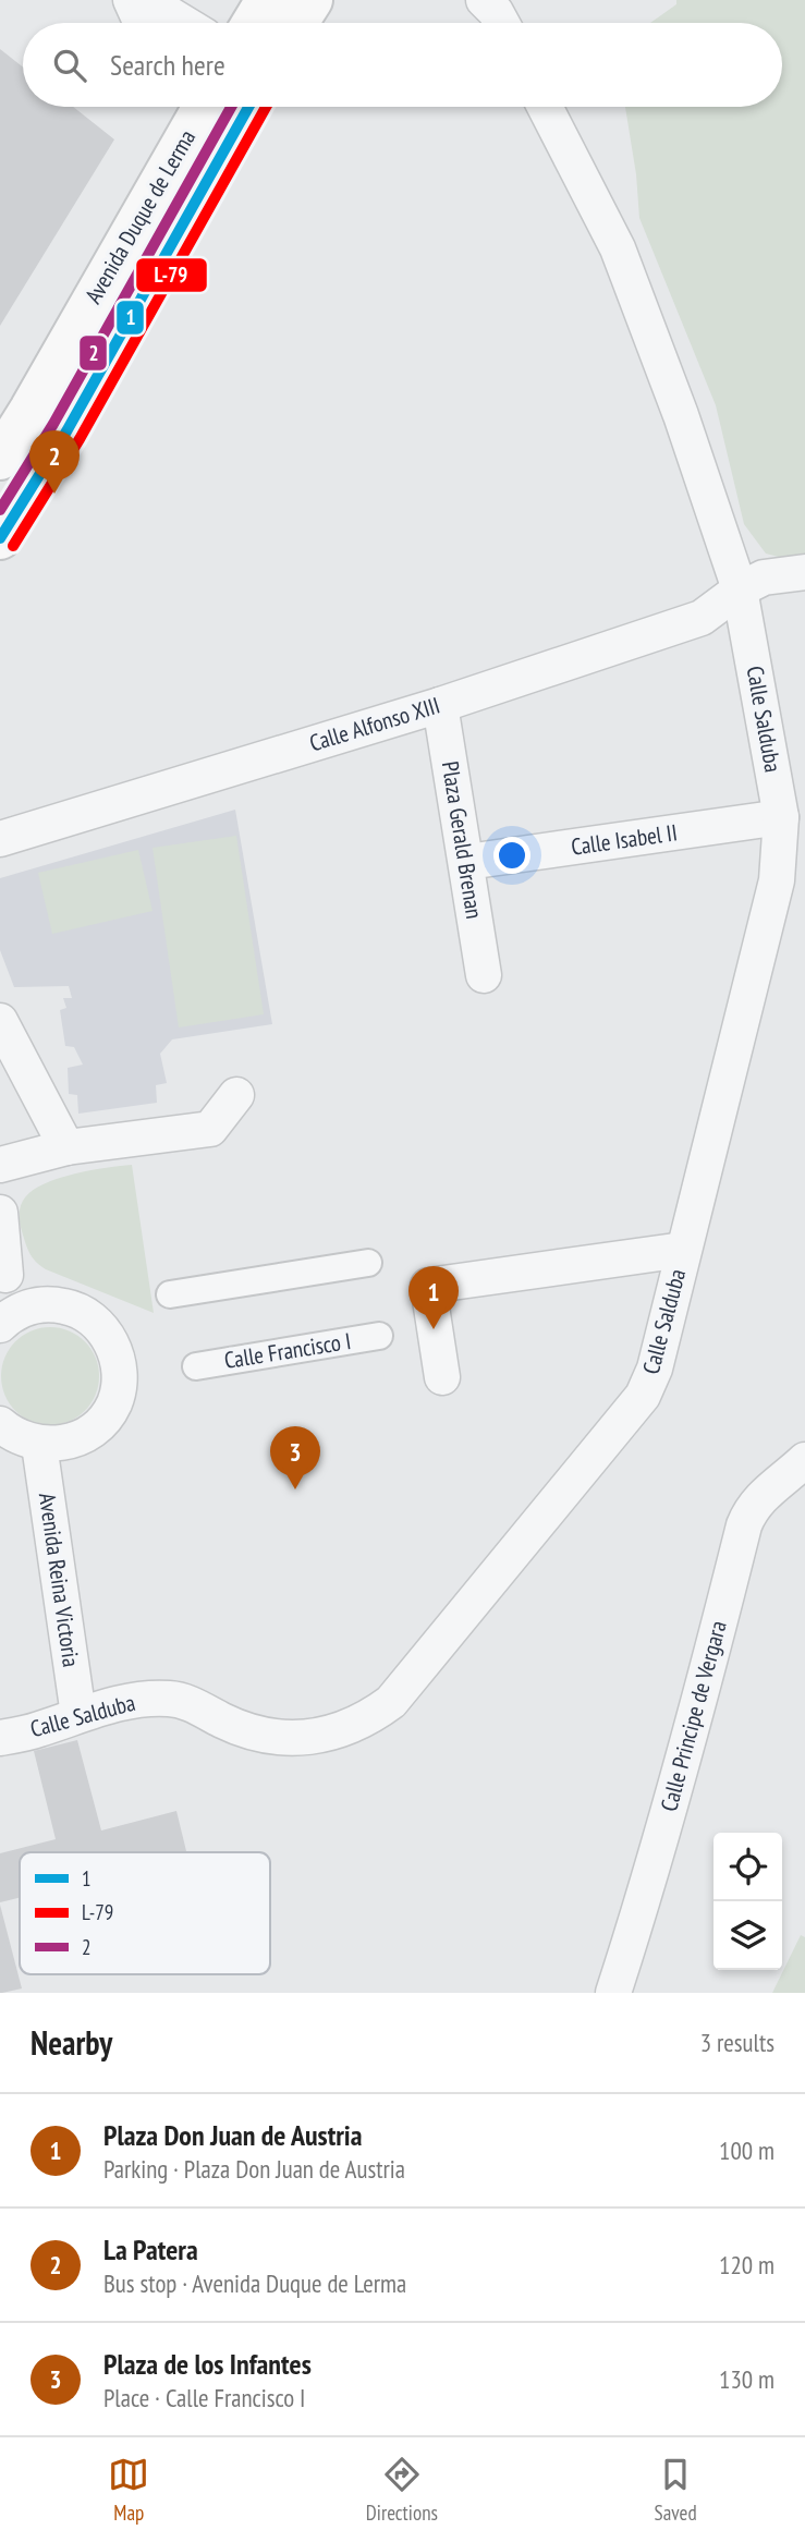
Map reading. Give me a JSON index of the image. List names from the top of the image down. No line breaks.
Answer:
{"streets":{"main road":["Avenida Duque de Lerma"],"street":["Calle Salduba","Calle Alfonso XIII","Plaza Gerald Brenan","Calle Isabel II","Calle Francisco I","Avenida Reina Victoria","Calle Principe de Vergara"]},"crossings":[["Calle Salduba","Calle Alfonso XIII"],["Calle Salduba","Calle Isabel II"],["Calle Salduba","Avenida Reina Victoria"],["Calle Alfonso XIII","Plaza Gerald Brenan"],["Plaza Gerald Brenan","Calle Isabel II"]],"lines":["transit line 1","transit line L-79","transit line 2"],"legend":["1","L-79","2"],"page":{"search":"Search here","pins":["2","1","3"],"heading":["Nearby","3 results"],"list":[{"mark":"1","name":"Plaza Don Juan de Austria","note":"Parking · Plaza Don Juan de Austria","value":"100 m"},{"mark":"2","name":"La Patera","note":"Bus stop · Avenida Duque de Lerma","value":"120 m"},{"mark":"3","name":"Plaza de los Infantes","note":"Place · Calle Francisco I","value":"130 m"}],"nav":["Map","Directions","Saved"]}}
